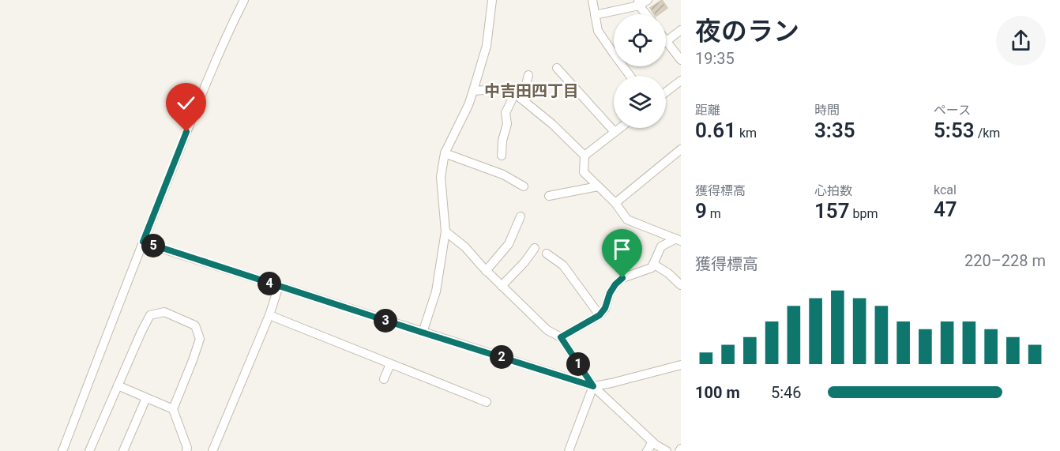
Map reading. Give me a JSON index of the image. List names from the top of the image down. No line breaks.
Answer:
{"districts":["中吉田四丁目"],"page":{"heading":["夜のラン","19:35"],"stats":[["距離","0.61 km"],["時間","3:35"],["ペース","5:53 /km"],["獲得標高","9 m"],["心拍数","157 bpm"],["kcal","47"]],"pins":["5","4","3","2","1"],"chart":["獲得標高","220–228 m"],"list":[{"name":"100 m","note":"5:46"}]}}
